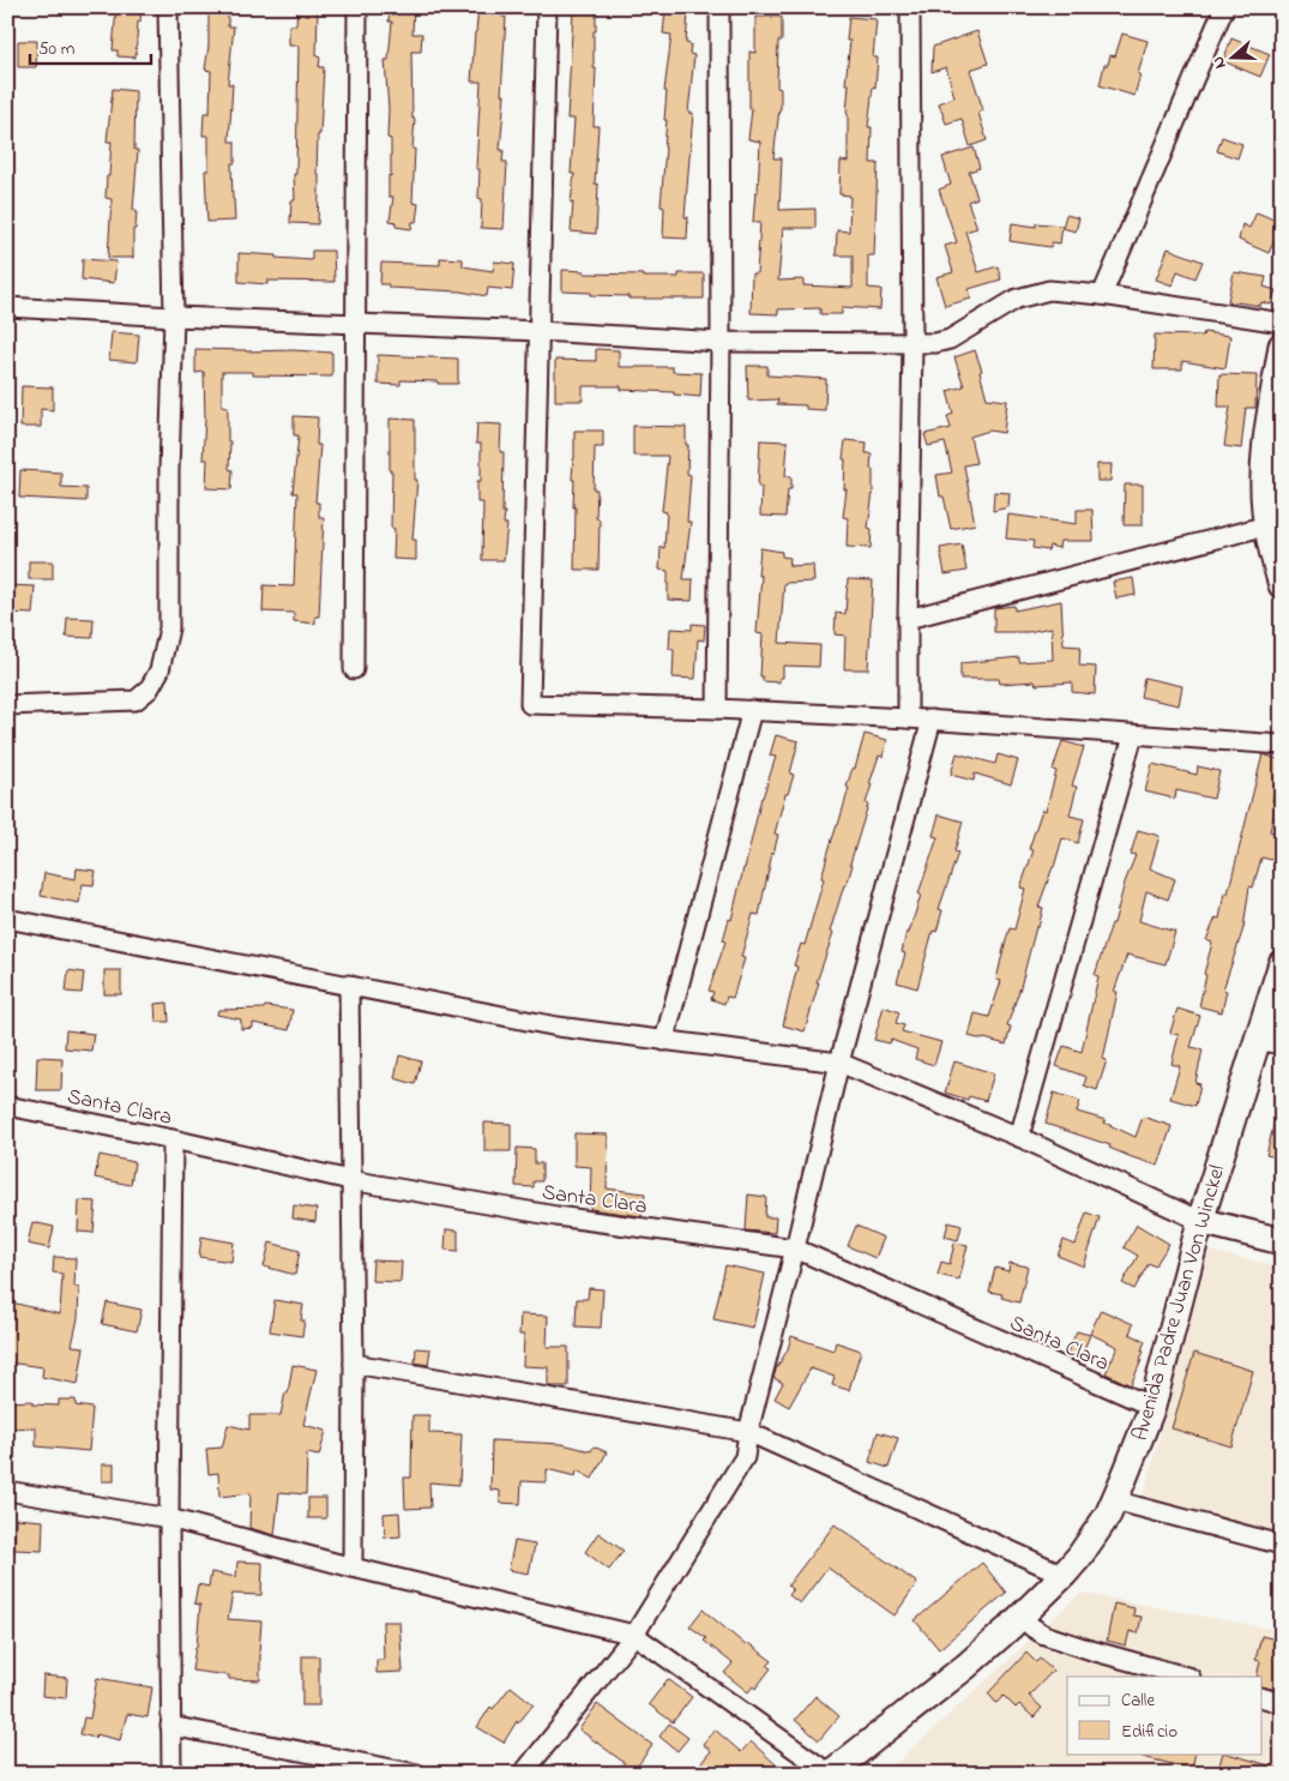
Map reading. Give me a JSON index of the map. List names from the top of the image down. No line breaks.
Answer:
{"streets":{"main road":["Avenida Padre Juan Von Winckel"],"street":["Santa Clara"]},"crossings":[["Santa Clara","Avenida Padre Juan Von Winckel"]],"legend":["Calle","Edificio"],"scale_bar":"50 m","north":"left"}
